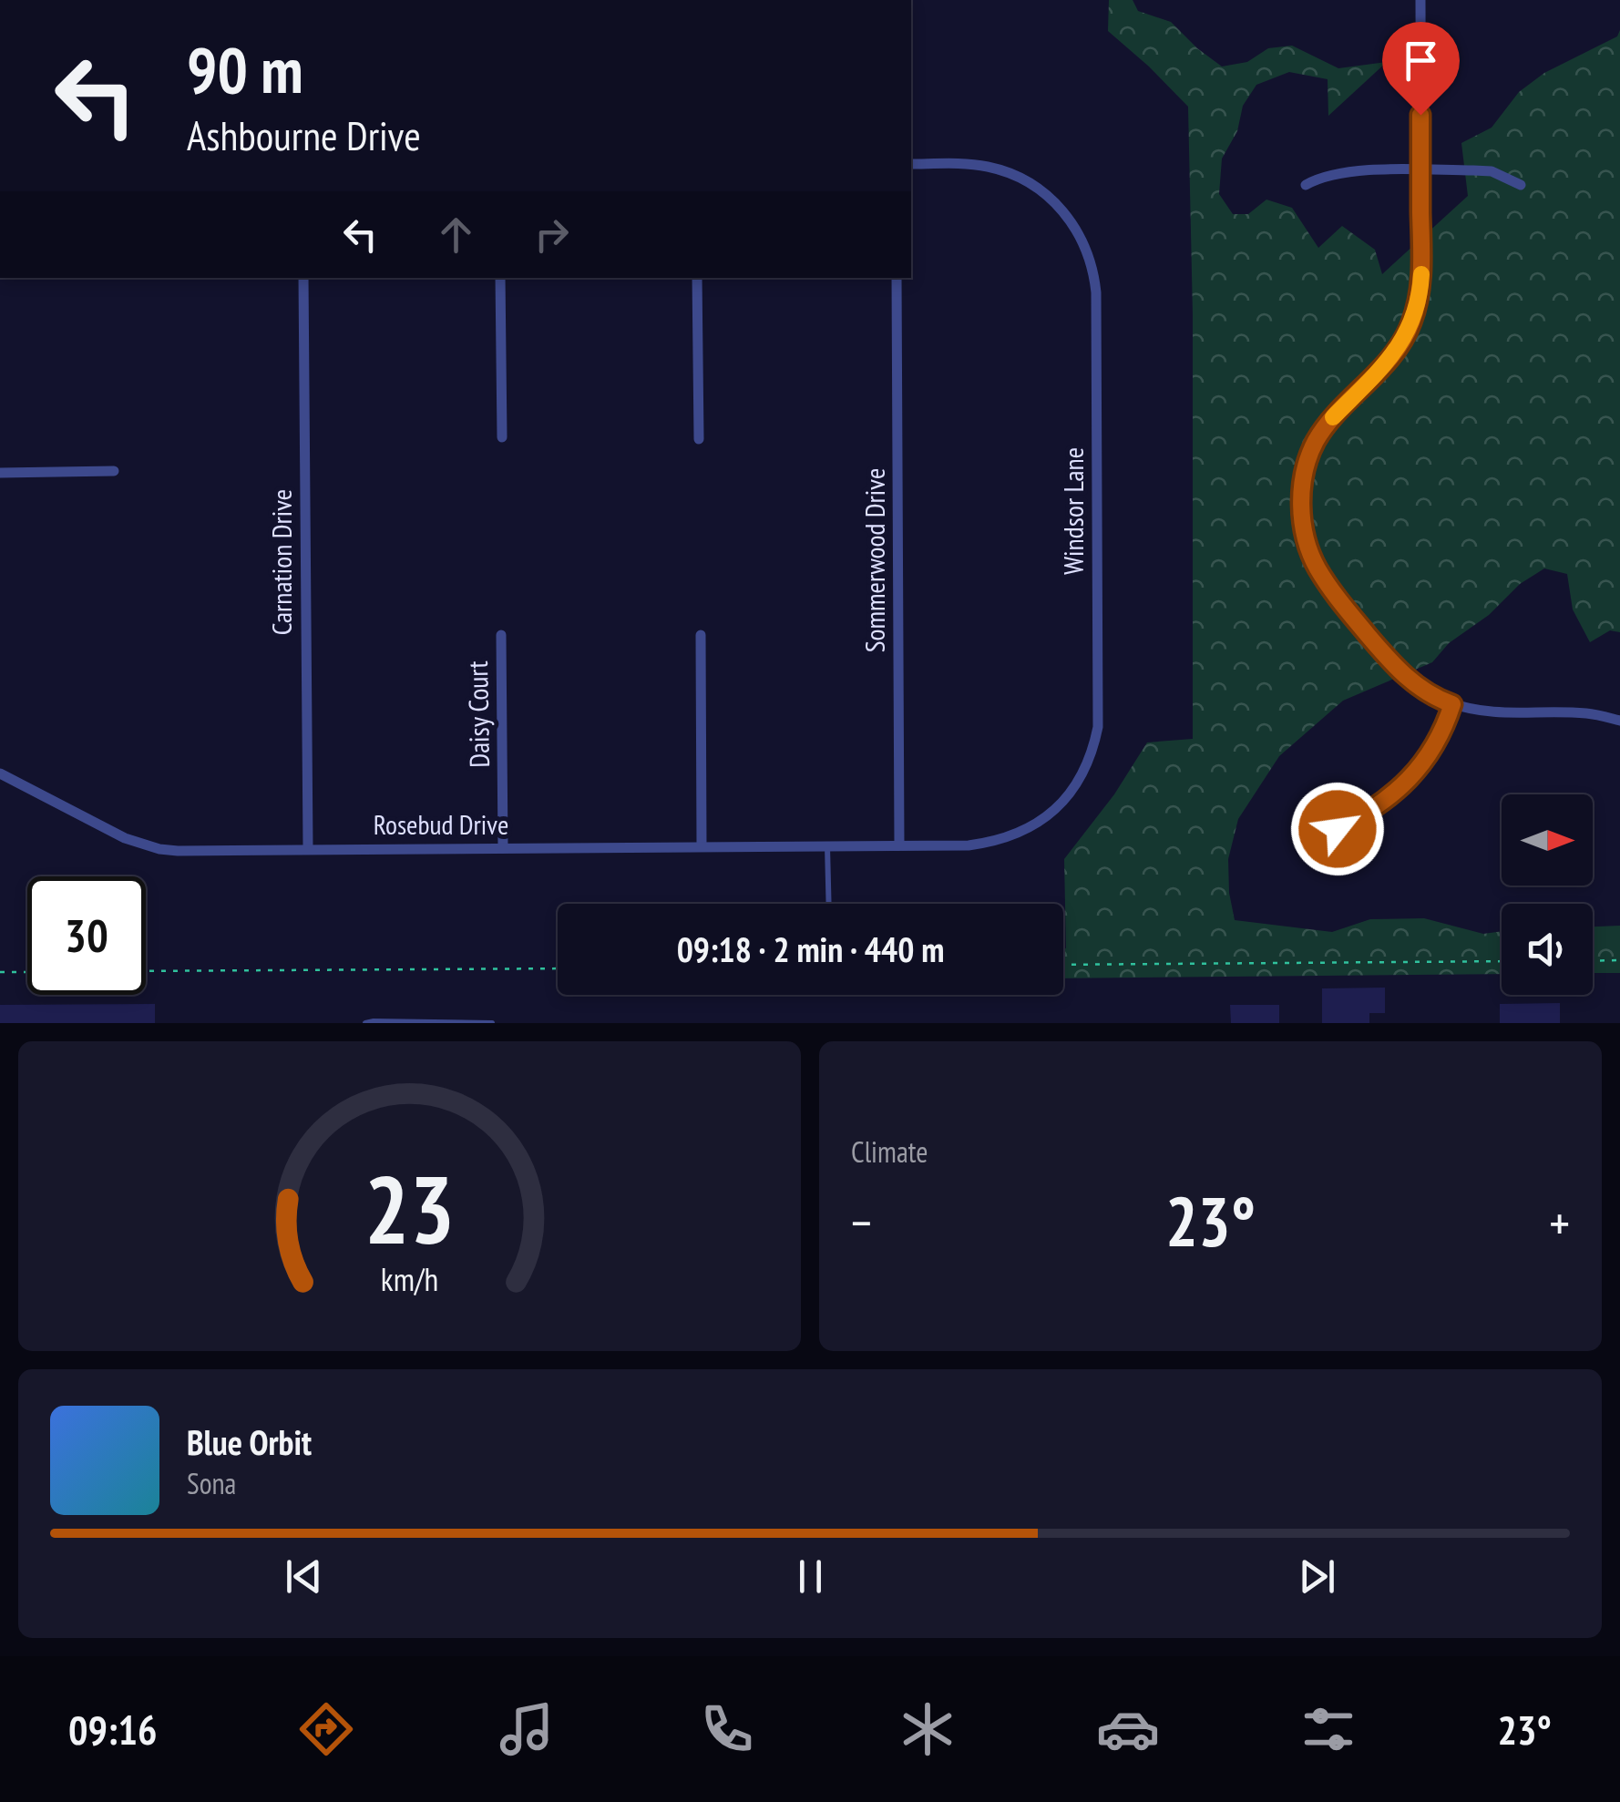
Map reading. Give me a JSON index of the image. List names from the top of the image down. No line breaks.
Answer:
{"streets":{"street":["Windsor Lane","Sommerwood Drive","Carnation Drive","Daisy Court","Rosebud Drive"]},"crossings":[["Windsor Lane","Sommerwood Drive"],["Windsor Lane","Rosebud Drive"],["Sommerwood Drive","Rosebud Drive"],["Carnation Drive","Rosebud Drive"],["Daisy Court","Rosebud Drive"]],"north":"right","page":{"turn":["90 m","Ashbourne Drive"],"limit":"30","trip":"09:18 · 2 min · 440 m","tile":"Climate","heat":["−","23°","+"],"song":["Blue Orbit","Sona"],"tabs":["09:16","23°"],"gauge":["23","km/h"]}}
